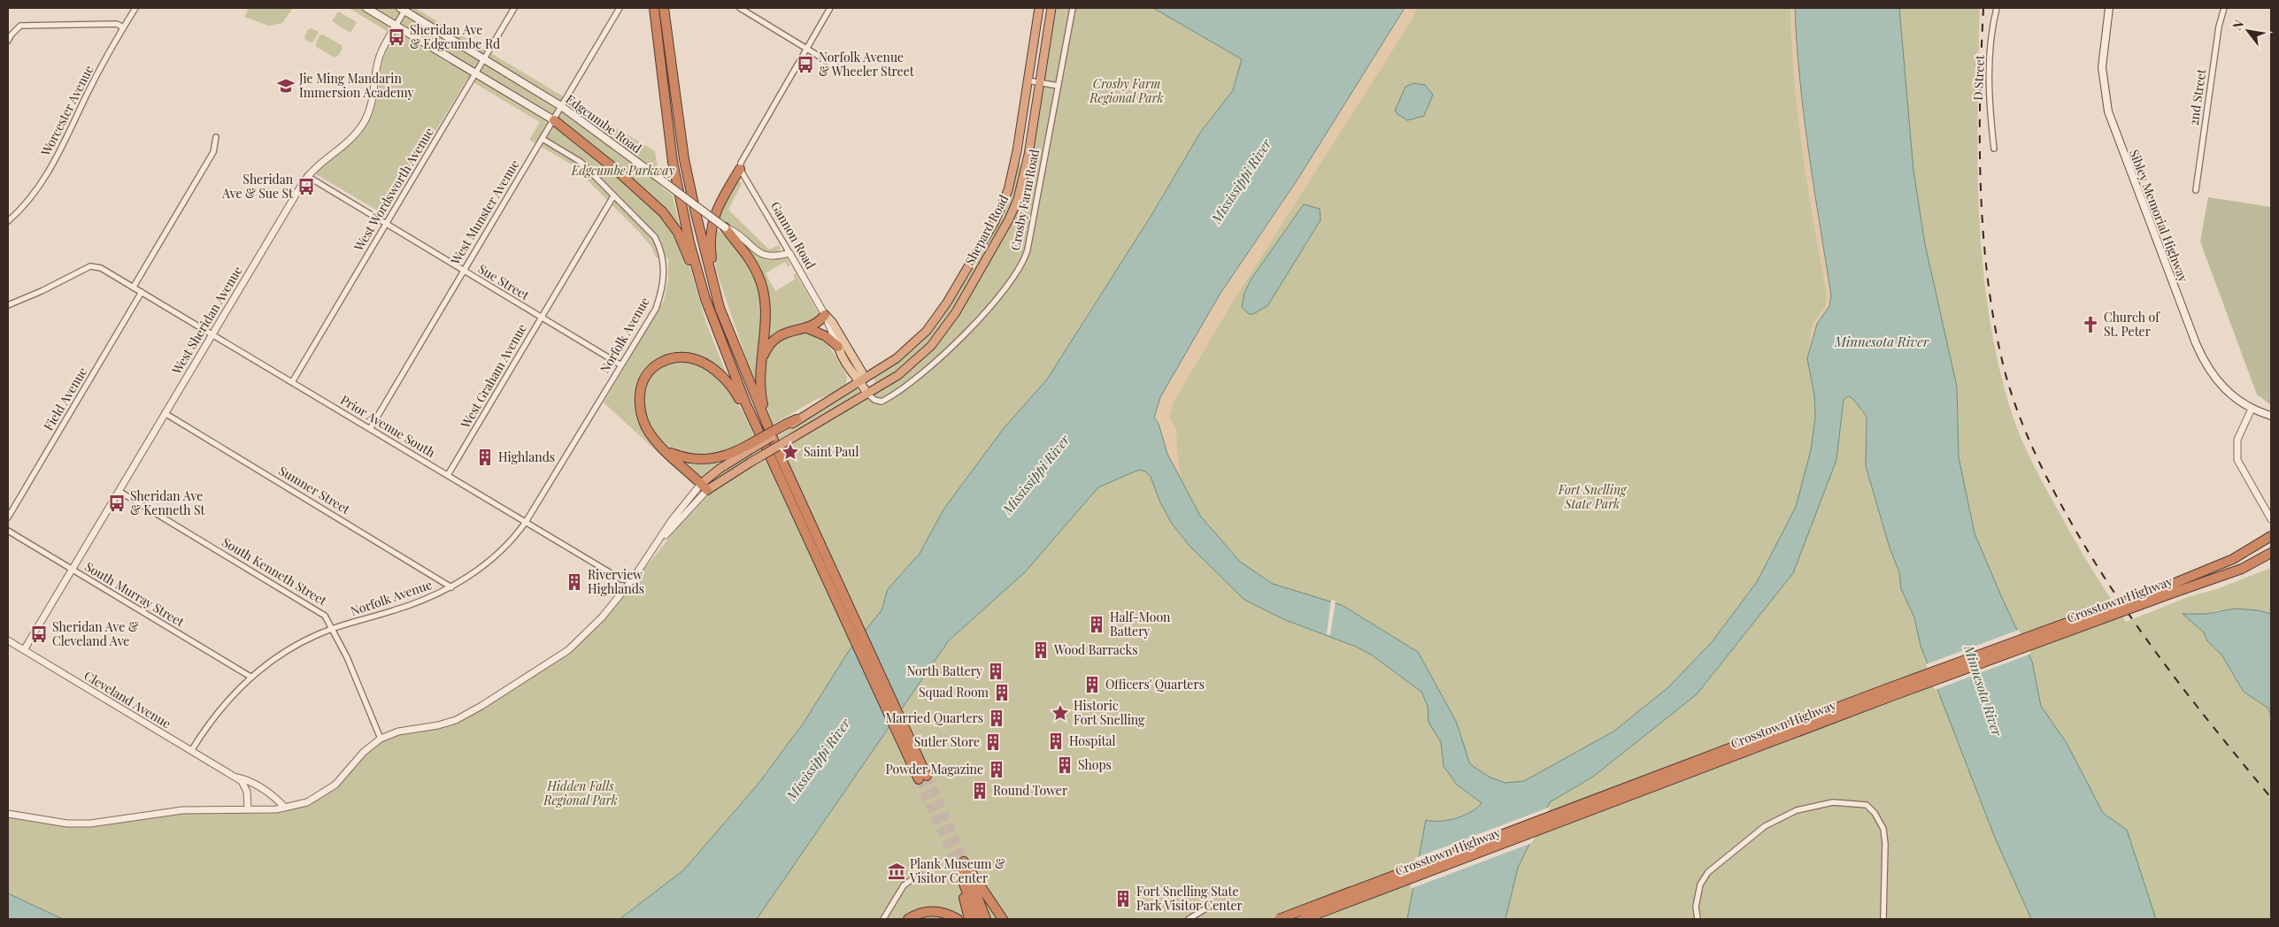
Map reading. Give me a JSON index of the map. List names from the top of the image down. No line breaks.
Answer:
{"streets":{"highway":["Shepard Road","Crosstown Highway"],"main road":["Edgcumbe Road","Sibley Memorial Highway","Gannon Road"],"street":["D Street","2nd Street","Worcester Avenue","West Wordsworth Avenue","Crosby Farm Road","West Munster Avenue","Sue Street","West Sheridan Avenue","Norfolk Avenue","West Graham Avenue","Field Avenue","Prior Avenue South","Sumner Street","South Kenneth Street","South Murray Street","Cleveland Avenue"]},"crossings":[["Edgcumbe Road","West Wordsworth Avenue"],["Edgcumbe Road","West Munster Avenue"],["Edgcumbe Road","Gannon Road"],["Edgcumbe Road","West Sheridan Avenue"],["West Wordsworth Avenue","Sue Street"],["West Wordsworth Avenue","Prior Avenue South"],["Crosby Farm Road","Shepard Road"],["Crosby Farm Road","Gannon Road"],["West Munster Avenue","Sue Street"],["West Munster Avenue","Prior Avenue South"],["Shepard Road","Gannon Road"],["Sue Street","West Sheridan Avenue"],["Sue Street","Norfolk Avenue"],["Sue Street","West Graham Avenue"],["West Sheridan Avenue","Prior Avenue South"],["West Sheridan Avenue","Sumner Street"],["West Sheridan Avenue","South Kenneth Street"],["West Sheridan Avenue","South Murray Street"],["West Sheridan Avenue","Cleveland Avenue"],["Norfolk Avenue","West Graham Avenue"],["Norfolk Avenue","Prior Avenue South"],["Norfolk Avenue","Sumner Street"],["Norfolk Avenue","South Kenneth Street"],["Norfolk Avenue","South Murray Street"],["Norfolk Avenue","Cleveland Avenue"],["West Graham Avenue","Prior Avenue South"],["Field Avenue","Prior Avenue South"]],"water":["Mississippi River","Minnesota River"],"parks":["Crosby Farm Regional Park","Edgcumbe Parkway","Fort Snelling State Park","Hidden Falls Regional Park"],"places":{"bus stop":["Sheridan Ave & Edgcumbe Rd","Norfolk Avenue & Wheeler Street","Sheridan Ave & Sue St","Sheridan Ave & Kenneth St","Sheridan Ave & Cleveland Ave"],"school or university":["Jie Ming Mandarin Immersion Academy"],"church":["Church of St. Peter"],"place":["Saint Paul","Historic Fort Snelling"],"building":["Highlands","Riverview Highlands","Half-Moon Battery","Wood Barracks","North Battery","Officers' Quarters","Squad Room","Married Quarters","Hospital","Sutler Store","Shops","Powder Magazine","Round Tower","Fort Snelling State Park Visitor Center"],"museum":["Plank Museum & Visitor Center"]},"north":"top left"}
